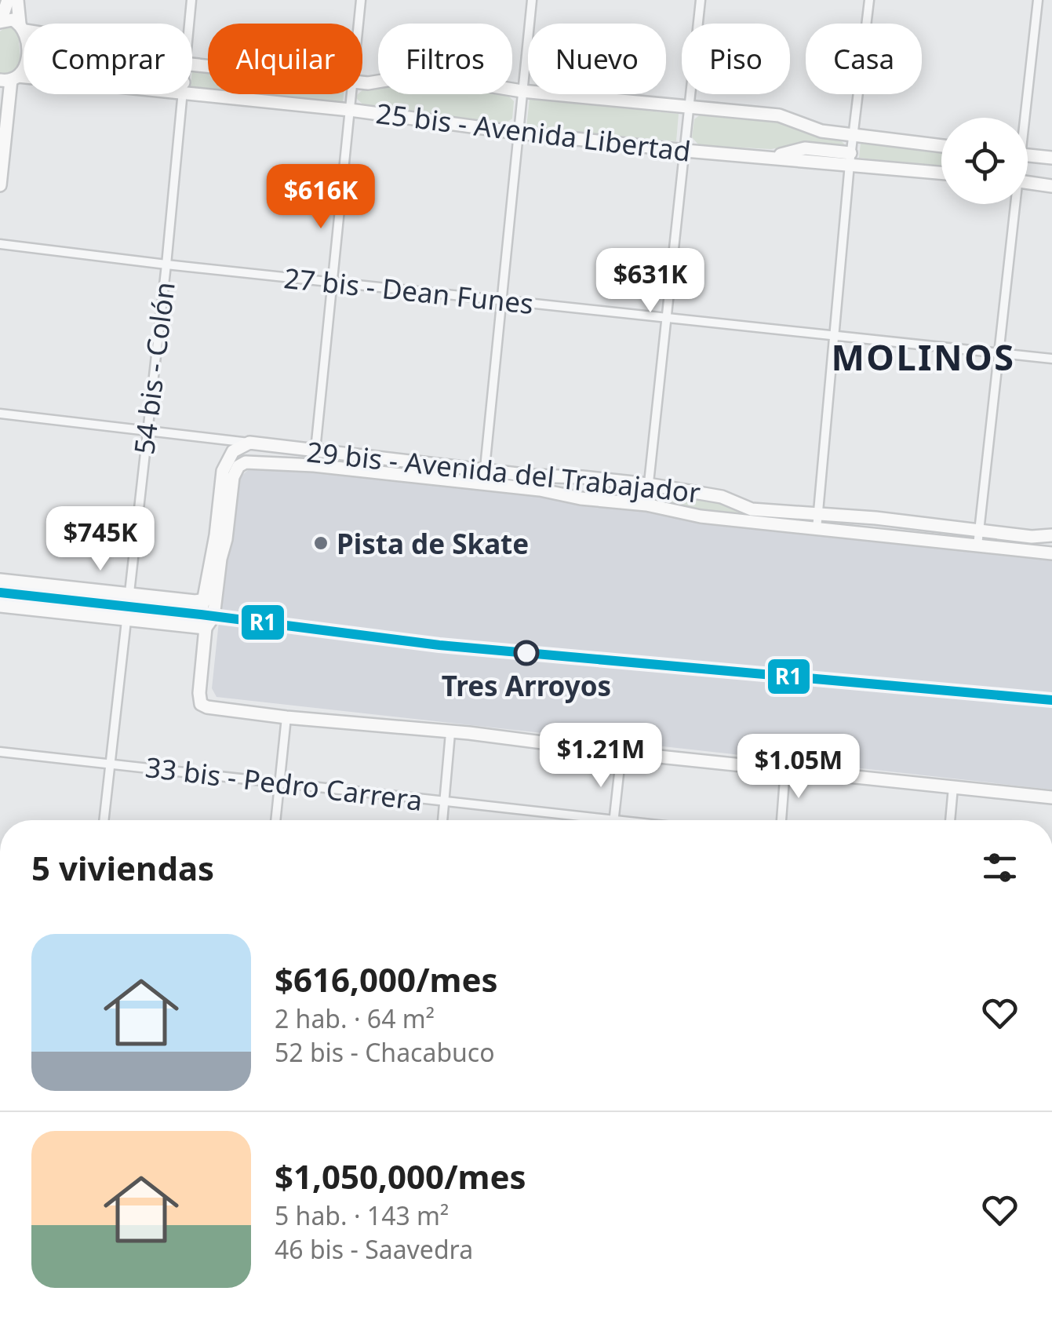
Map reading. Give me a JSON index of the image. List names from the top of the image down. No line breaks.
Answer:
{"streets":{"street":["25 bis - Avenida Libertad","27 bis - Dean Funes","54 bis - Colón","29 bis - Avenida del Trabajador","33 bis - Pedro Carrera"]},"crossings":[["27 bis - Dean Funes","54 bis - Colón"],["54 bis - Colón","29 bis - Avenida del Trabajador"],["54 bis - Colón","33 bis - Pedro Carrera"]],"districts":["MOLINOS"],"places":["Pista de Skate","Tres Arroyos"],"lines":["transit line R1"],"page":{"chip":["Comprar","Alquilar","Filtros","Nuevo","Piso","Casa"],"price":["$616K","$631K","$745K","$1.21M","$1.05M"],"heading":"5 viviendas","list":[{"name":"$616,000/mes","note":"2 hab. · 64 m² · 52 bis - Chacabuco"},{"name":"$1,050,000/mes","note":"5 hab. · 143 m² · 46 bis - Saavedra"}]}}
